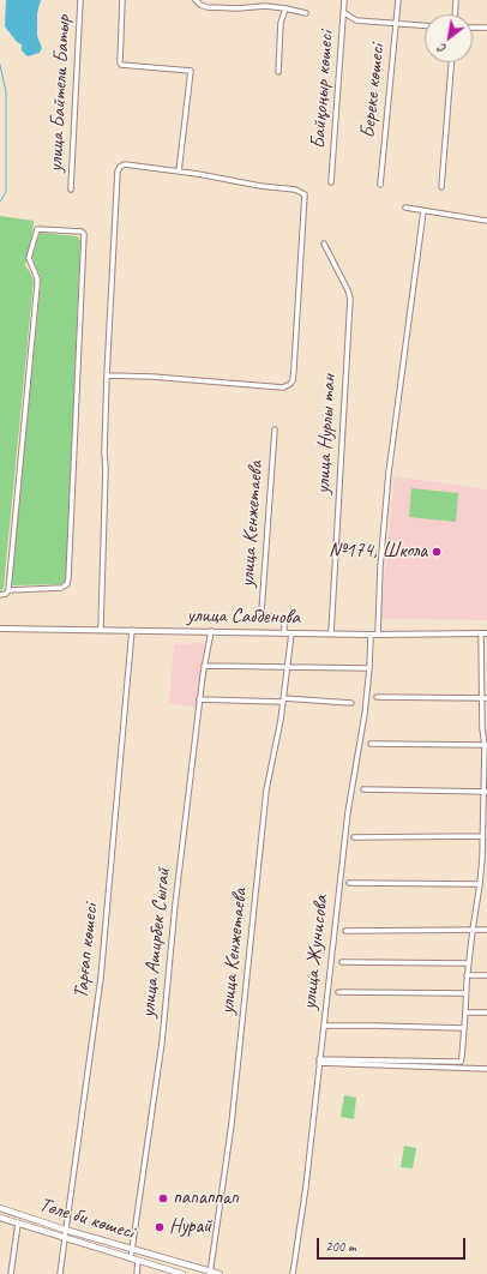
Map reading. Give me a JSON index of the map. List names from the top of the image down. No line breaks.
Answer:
{"streets":{"main road":["Төле би көшесі"],"street":["Байқоңыр көшесі","Береке көшесі","улица Байтели Батыр","улица Нурлы тан","улица Кенжетаева","улица Сабденова","улица Аширбек Сыгай","Тарғап көшесі","улица Жунисова"]},"crossings":[["улица Нурлы тан","улица Сабденова"],["улица Кенжетаева","улица Сабденова"],["улица Кенжетаева","Төле би көшесі"],["улица Сабденова","улица Аширбек Сыгай"],["улица Сабденова","Тарғап көшесі"],["улица Сабденова","улица Жунисова"],["улица Аширбек Сыгай","Төле би көшесі"],["Тарғап көшесі","Төле би көшесі"]],"places":["№174, Школа","папаппап","Нурай"],"scale_bar":"200 m","north":"bottom left"}
